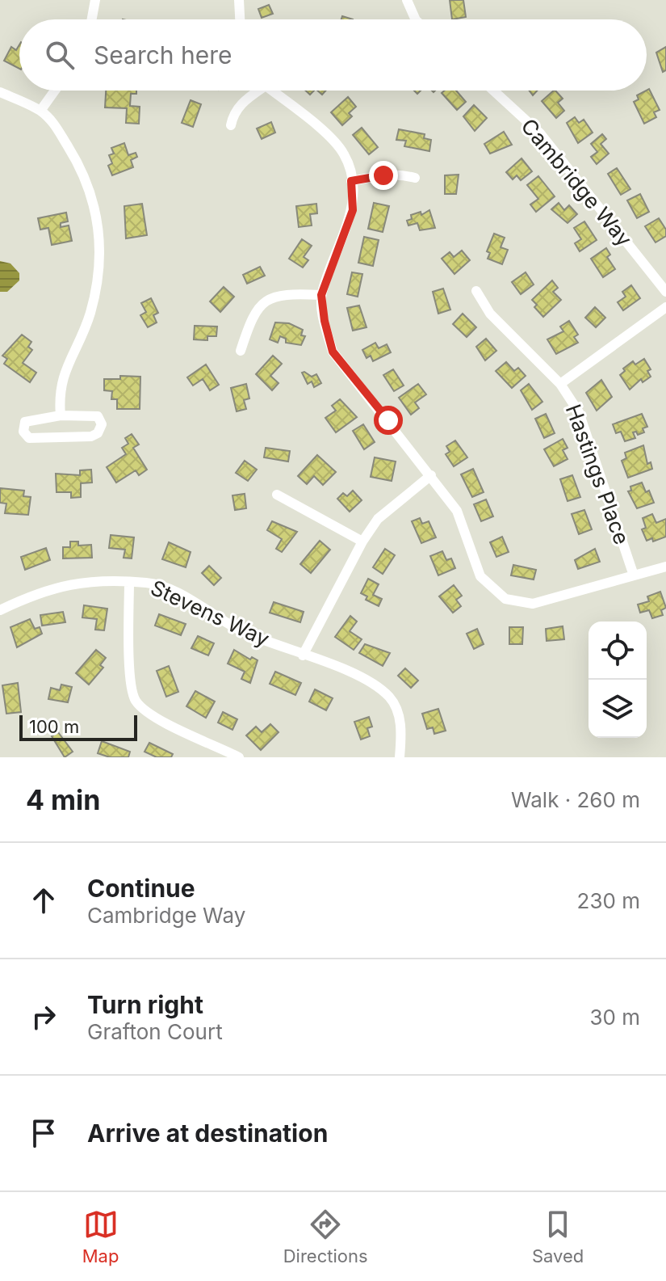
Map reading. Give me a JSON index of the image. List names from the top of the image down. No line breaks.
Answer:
{"streets":{"street":["Cambridge Way","Hastings Place","Stevens Way"]},"scale_bar":"100 m","page":{"search":"Search here","scale":"100 m","heading":["4 min","Walk · 260 m"],"list":[["Continue","Cambridge Way","230 m"],["Turn right","Grafton Court","30 m"],"Arrive at destination"],"nav":["Map","Directions","Saved"]}}
